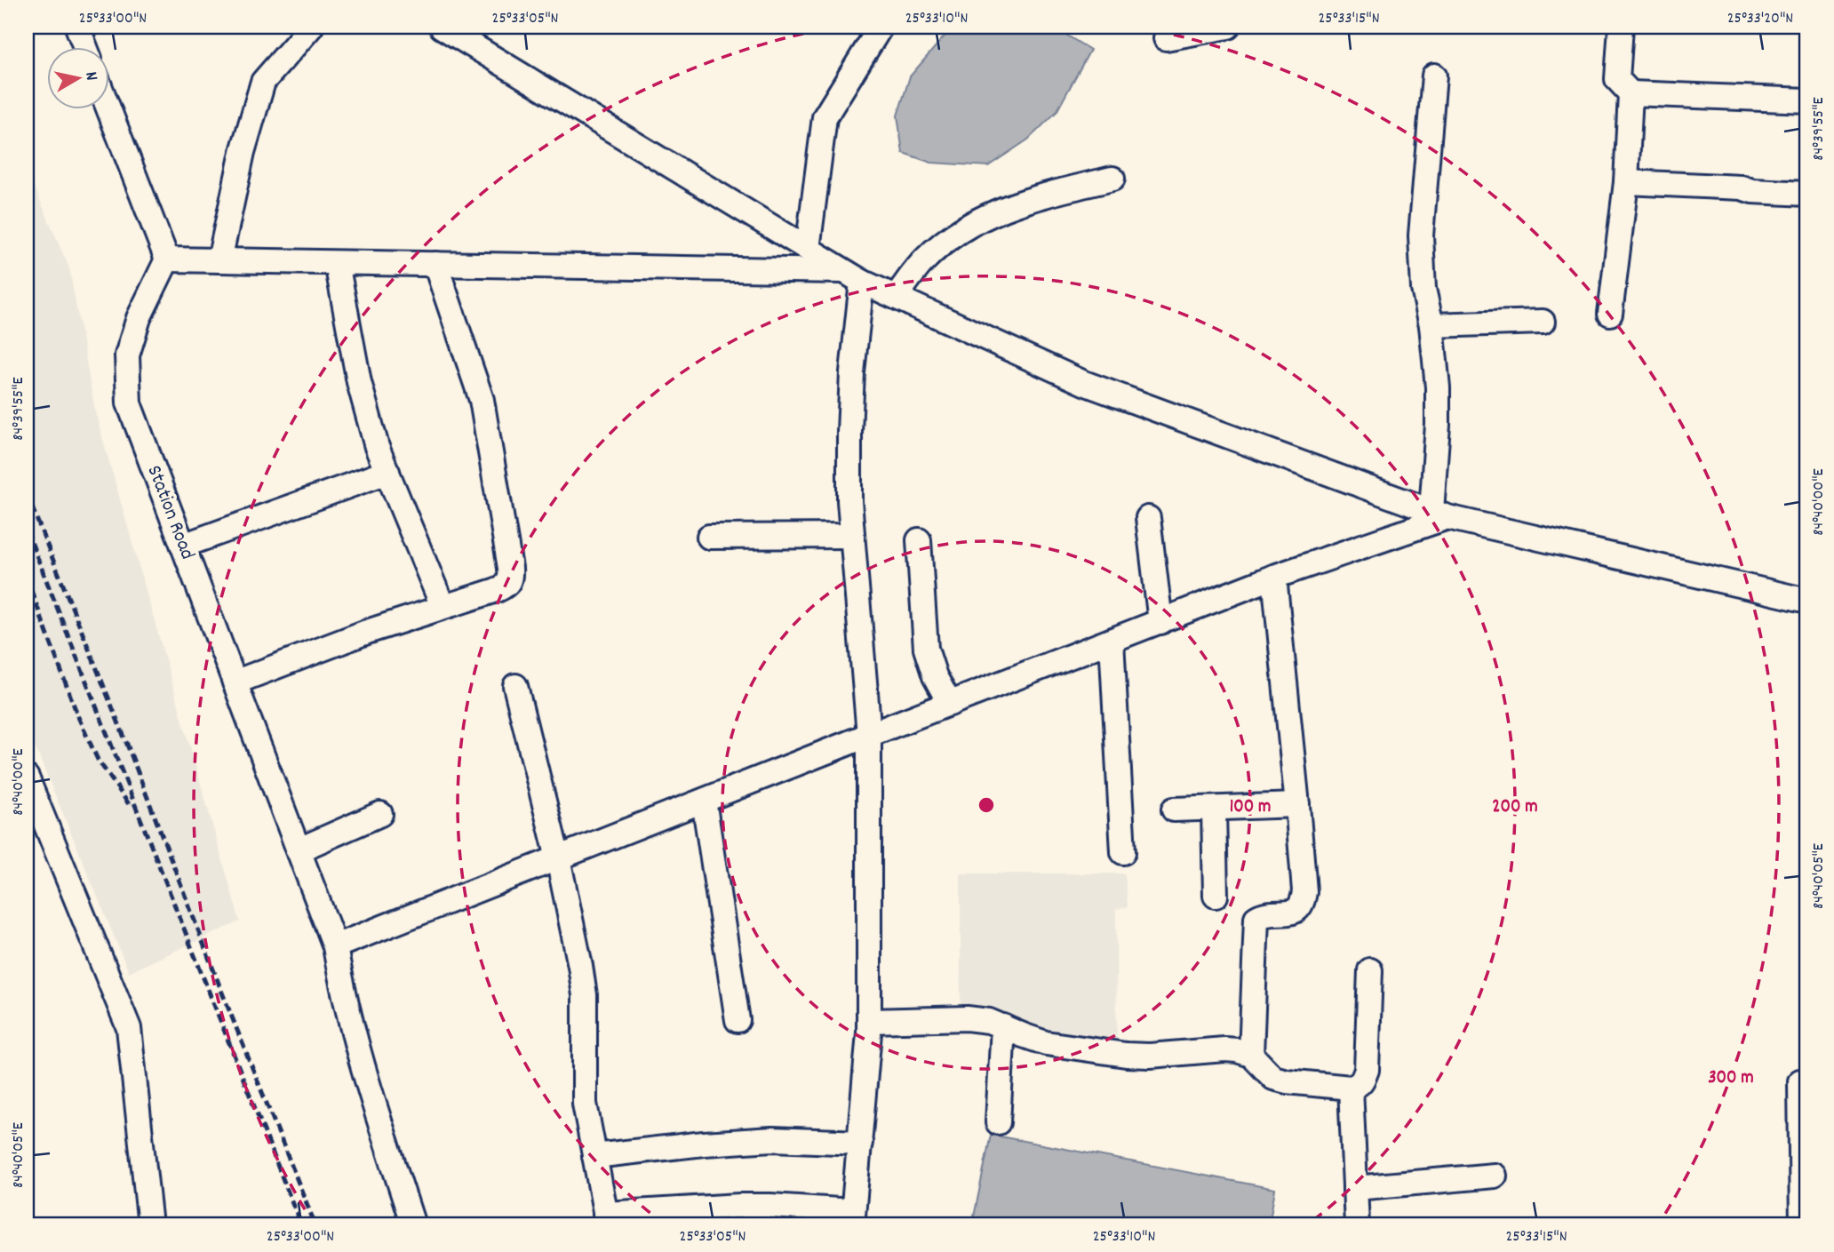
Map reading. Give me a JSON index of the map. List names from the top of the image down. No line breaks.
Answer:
{"streets":{"street":["Station Road"]},"north":"right","coordinates":["25°33'00\"N","25°33'05\"N","25°33'10\"N","25°33'15\"N","25°33'20\"N","84°39'55\"E","84°40'00\"E","84°40'05\"E"],"rings":["100 m","200 m","300 m"]}
